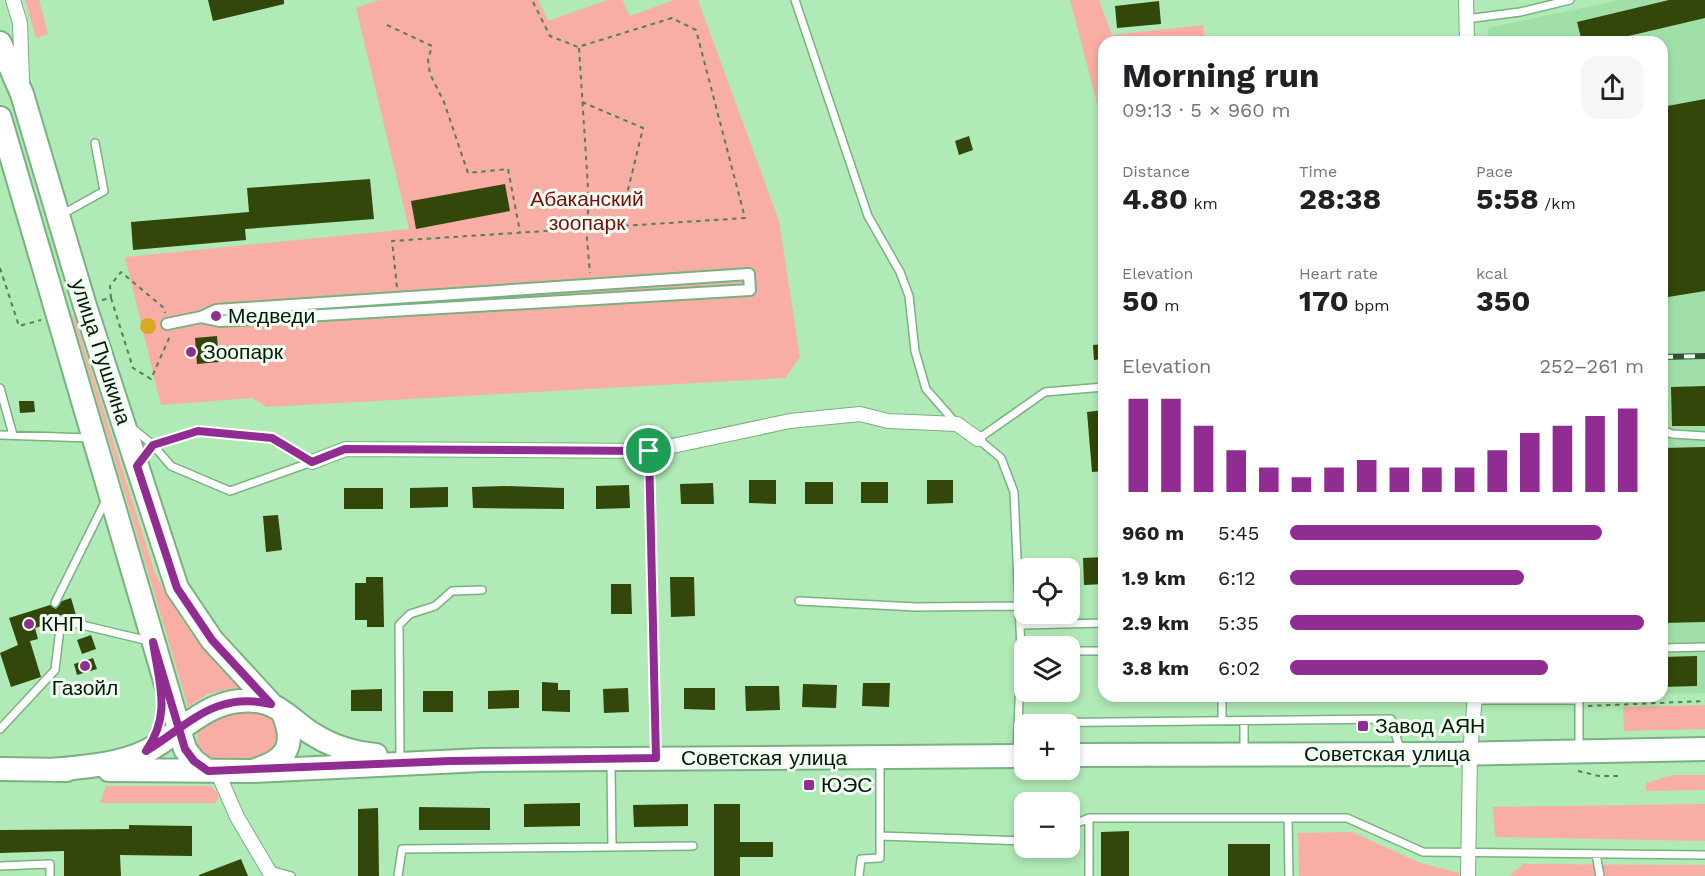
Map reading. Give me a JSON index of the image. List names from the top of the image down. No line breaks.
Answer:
{"streets":{"main road":["улица Пушкина","Советская улица"]},"crossings":[["улица Пушкина","Советская улица"]],"parks":["Абаканский зоопарк"],"places":{"other":["Медведи","Зоопарк","КНП","Газойл"],"transit":["Завод АЯН","ЮЭС"]},"page":{"heading":["Morning run","09:13 · 5 × 960 m"],"stats":[["Distance","4.80 km"],["Time","28:38"],["Pace","5:58 /km"],["Elevation","50 m"],["Heart rate","170 bpm"],["kcal","350"]],"chart":["Elevation","252–261 m"],"list":[{"name":"960 m","note":"5:45"},{"name":"1.9 km","note":"6:12"},{"name":"2.9 km","note":"5:35"},{"name":"3.8 km","note":"6:02"}],"map_buttons":["+","−"]}}
